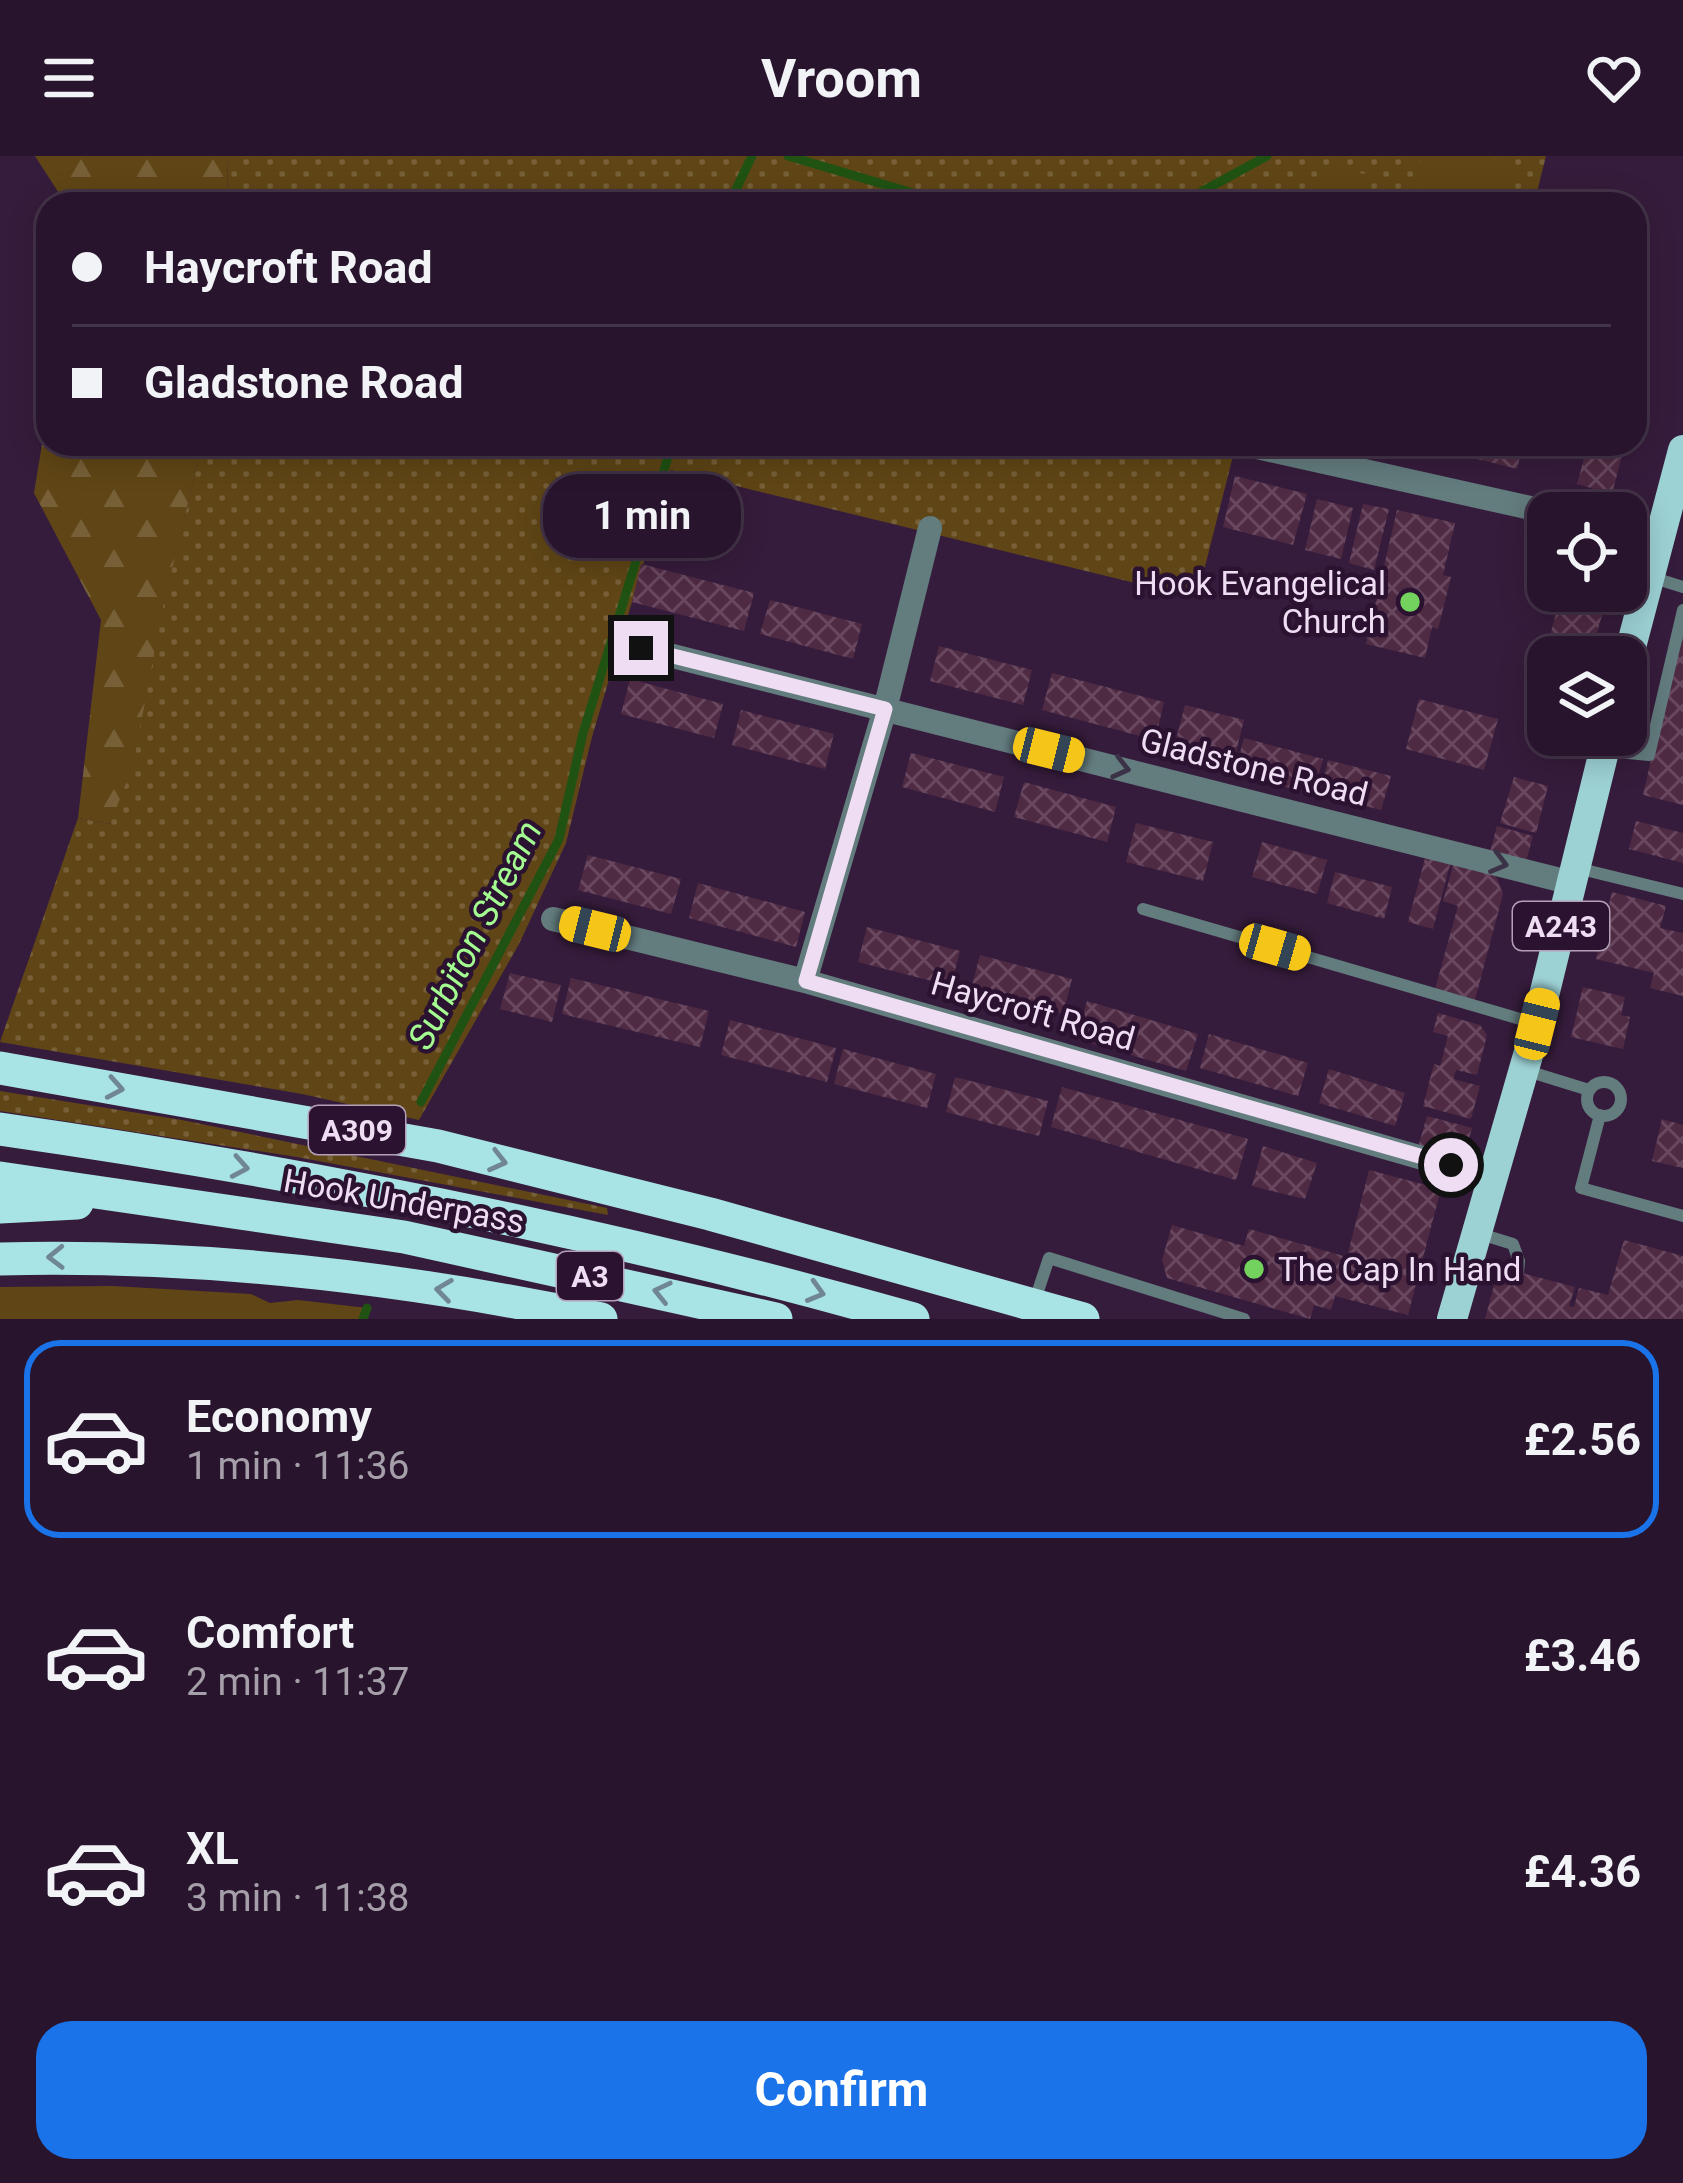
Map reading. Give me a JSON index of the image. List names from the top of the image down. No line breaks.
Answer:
{"streets":{"highway":["A309","Hook Underpass","A3"],"main road":["A243"],"street":["Gladstone Road","Haycroft Road"]},"crossings":[["Gladstone Road","A243"],["A243","Haycroft Road"],["Hook Underpass","A3"]],"one_way":["Gladstone Road"],"water":["Surbiton Stream"],"places":["Hook Evangelical Church","The Cap In Hand"],"page":{"header":"Vroom","banner":["Haycroft Road","Gladstone Road"],"bubble":"1 min","list":[{"name":"Economy","note":"1 min · 11:36","value":"£2.56"},{"name":"Comfort","note":"2 min · 11:37","value":"£3.46"},{"name":"XL","note":"3 min · 11:38","value":"£4.36"}],"buttons":"Confirm"}}
